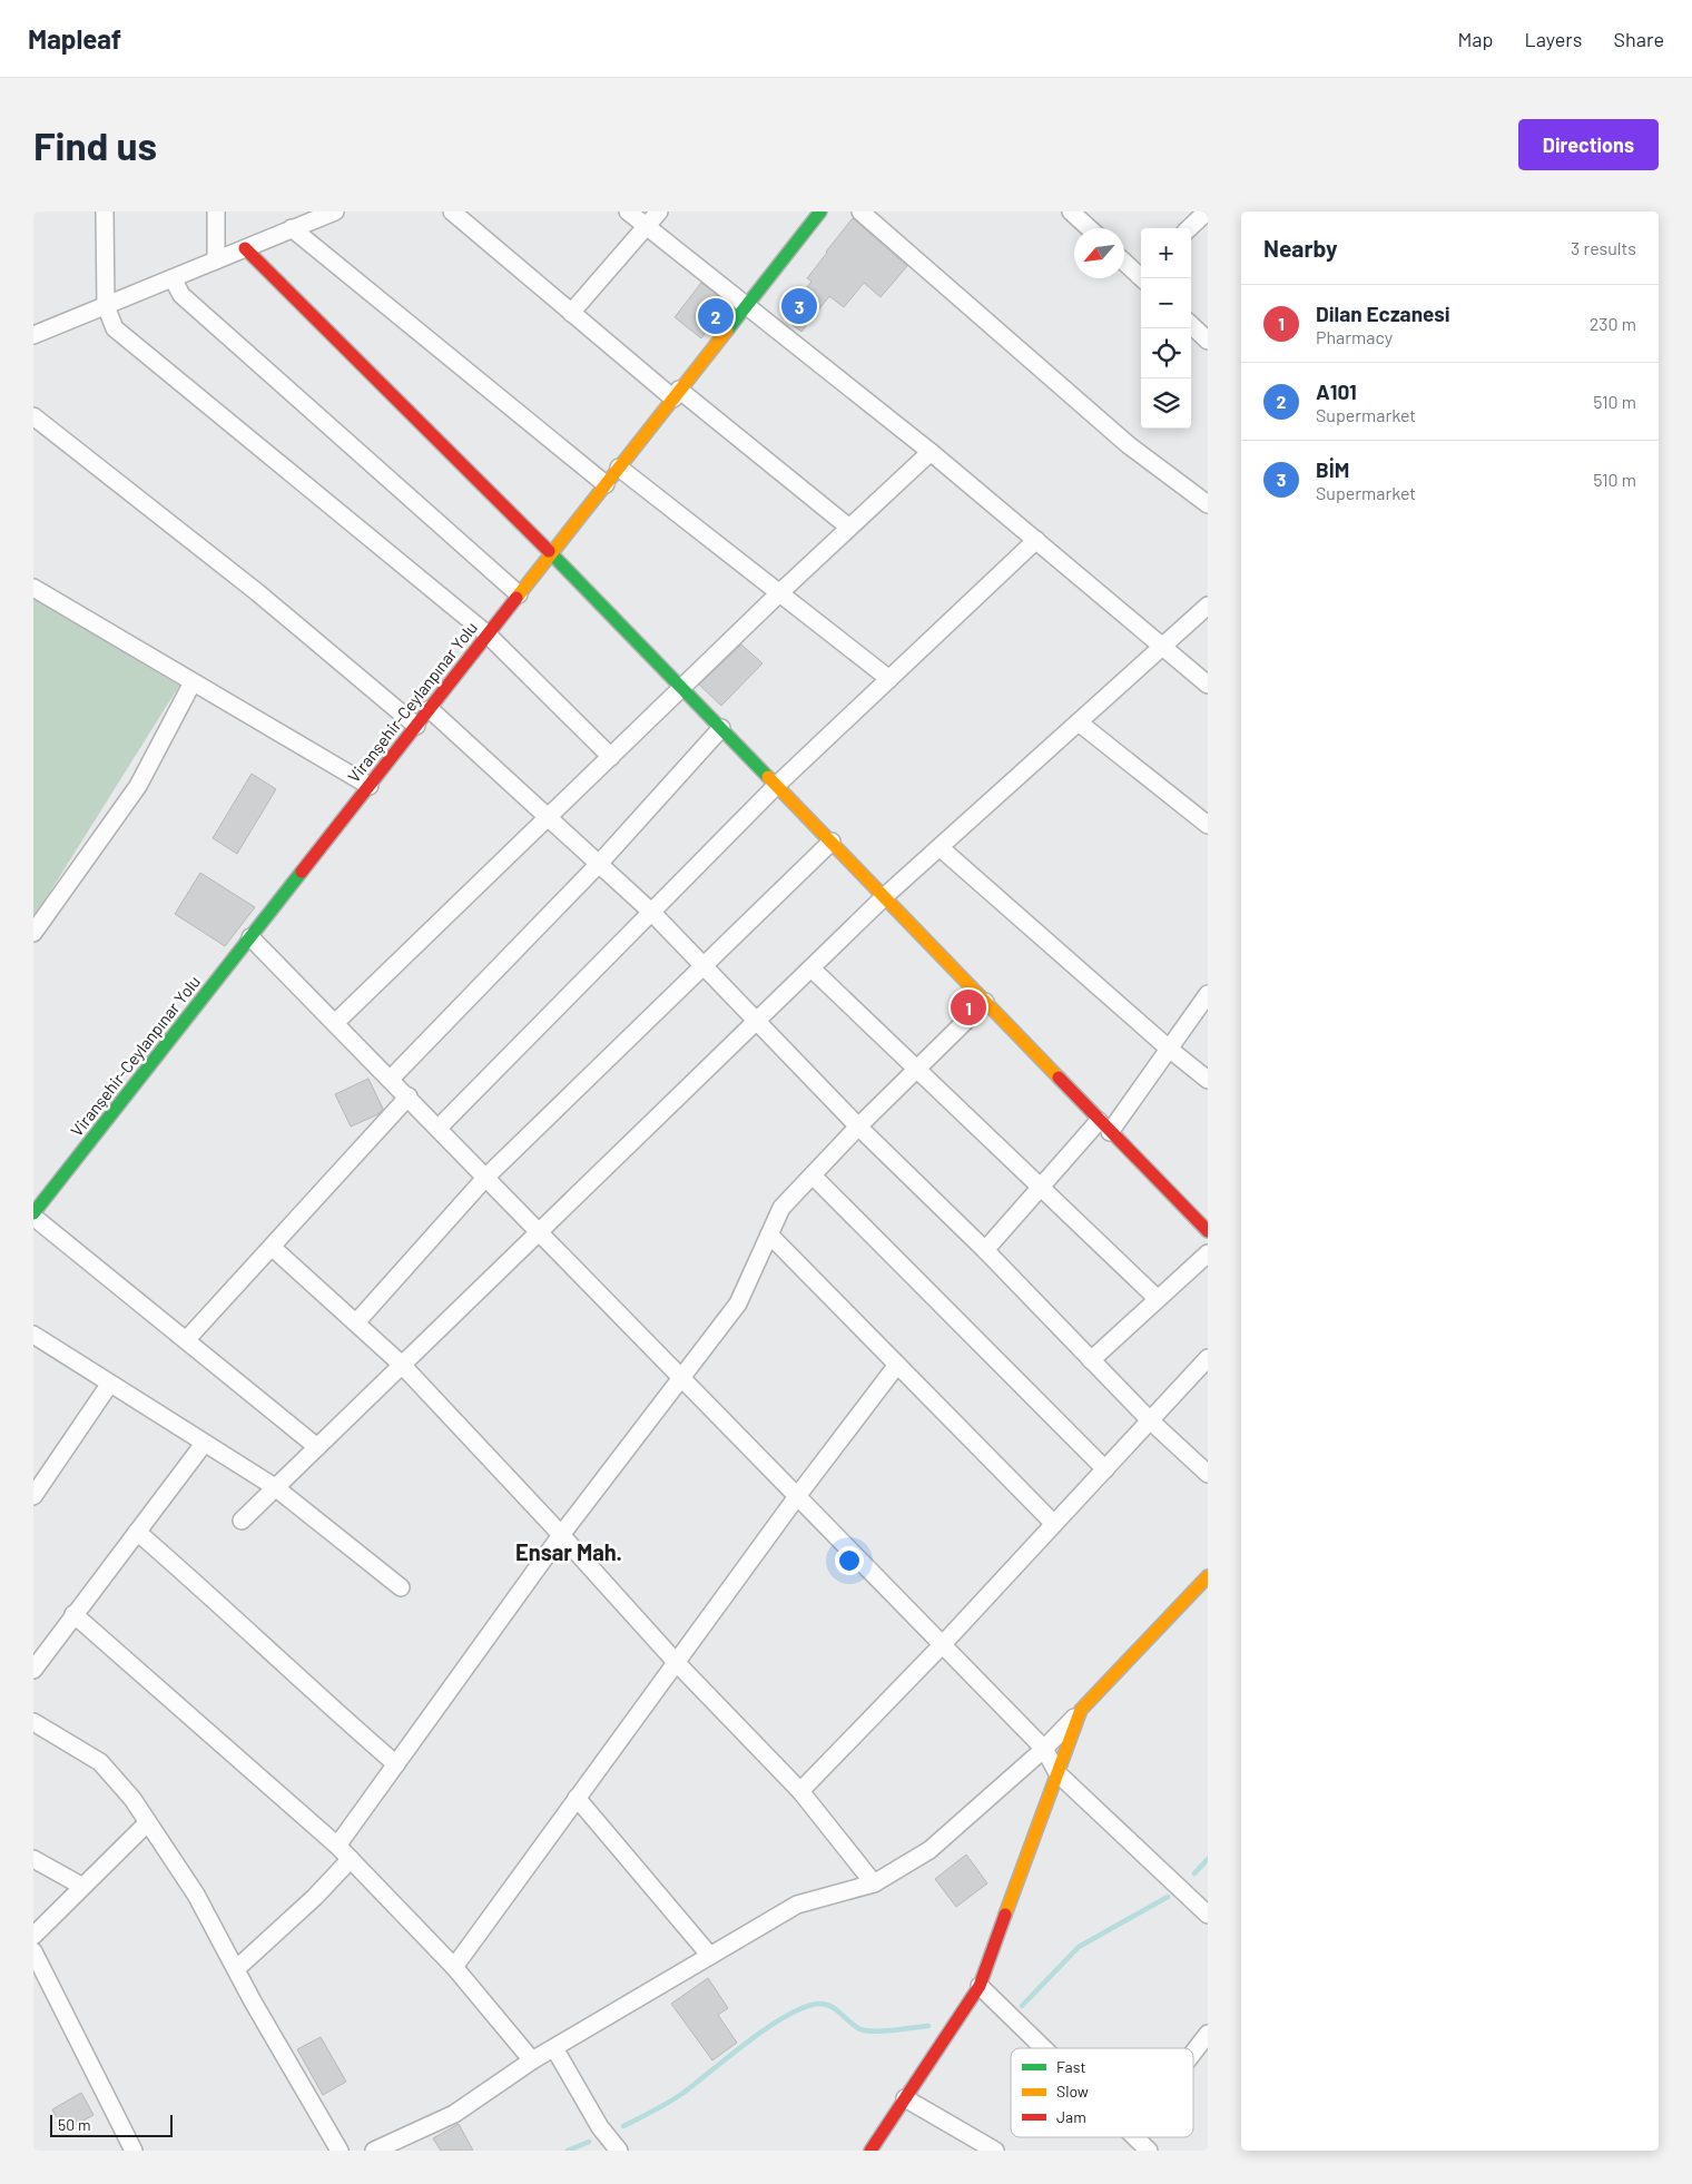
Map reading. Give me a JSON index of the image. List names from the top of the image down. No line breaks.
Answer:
{"streets":{"street":["Viranşehir-Ceylanpınar Yolu"]},"districts":["Ensar Mah."],"legend":["Fast","Slow","Jam"],"scale_bar":"50 m","north":"bottom left","page":{"header":"Mapleaf","nav":["Map","Layers","Share"],"buttons":"Directions","title":"Find us","heading":["Nearby","3 results"],"map_buttons":["+","−"],"list":[{"mark":"1","name":"Dilan Eczanesi","note":"Pharmacy","value":"230 m"},{"mark":"2","name":"A101","note":"Supermarket","value":"510 m"},{"mark":"3","name":"BİM","note":"Supermarket","value":"510 m"}],"pins":["3","2","1"],"scale":"50 m"}}
